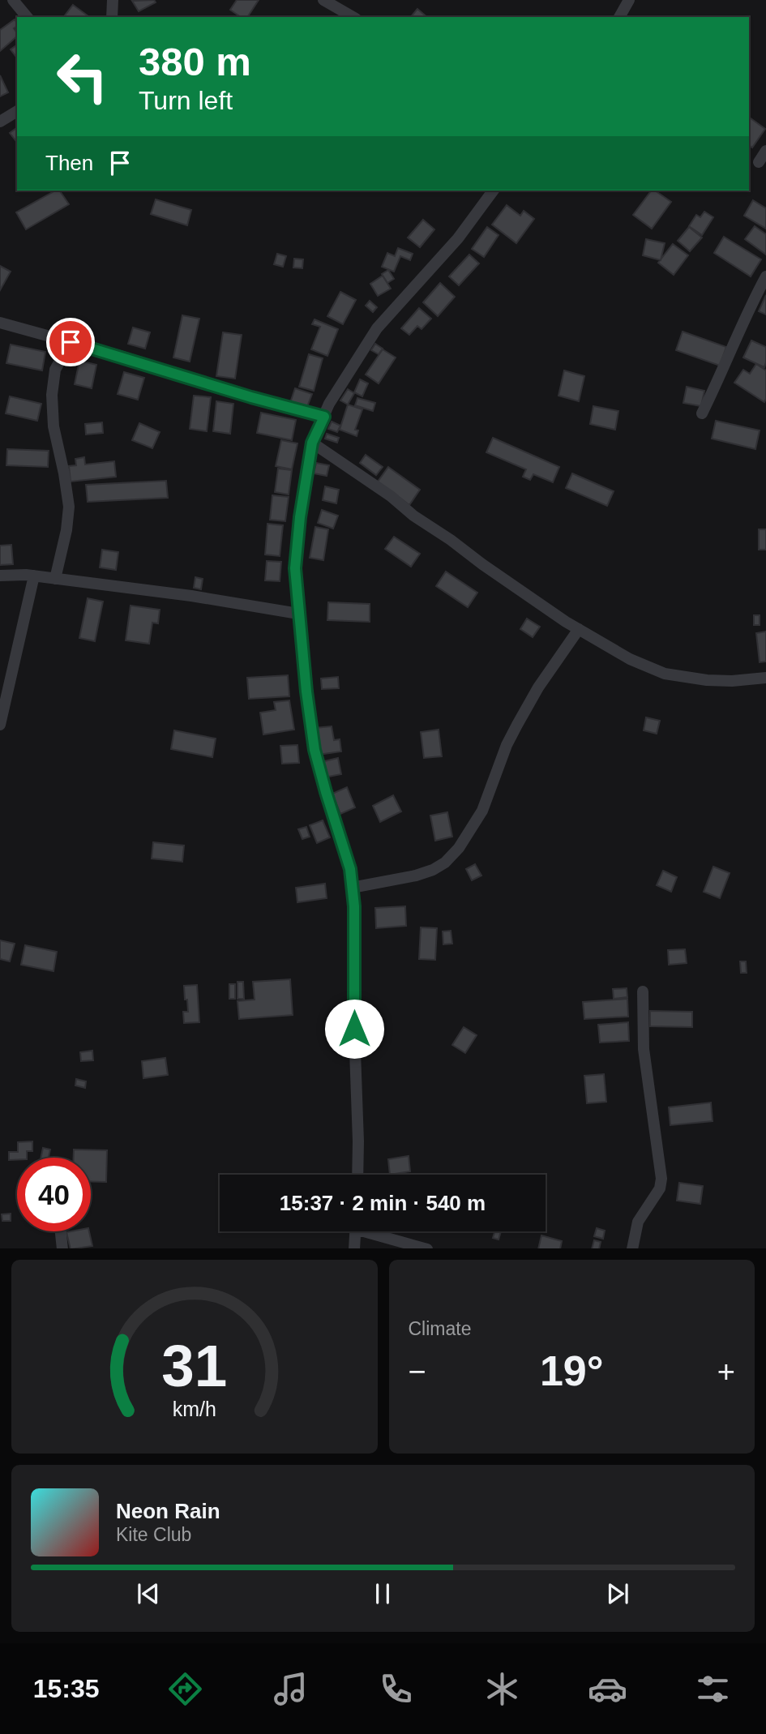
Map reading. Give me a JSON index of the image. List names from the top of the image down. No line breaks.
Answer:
{"page":{"turn":["380 m","Turn left"],"then":"Then","limit":"40","trip":"15:37 · 2 min · 540 m","tile":"Climate","heat":["−","19°","+"],"song":["Neon Rain","Kite Club"],"tabs":"15:35","gauge":["31","km/h"]}}
